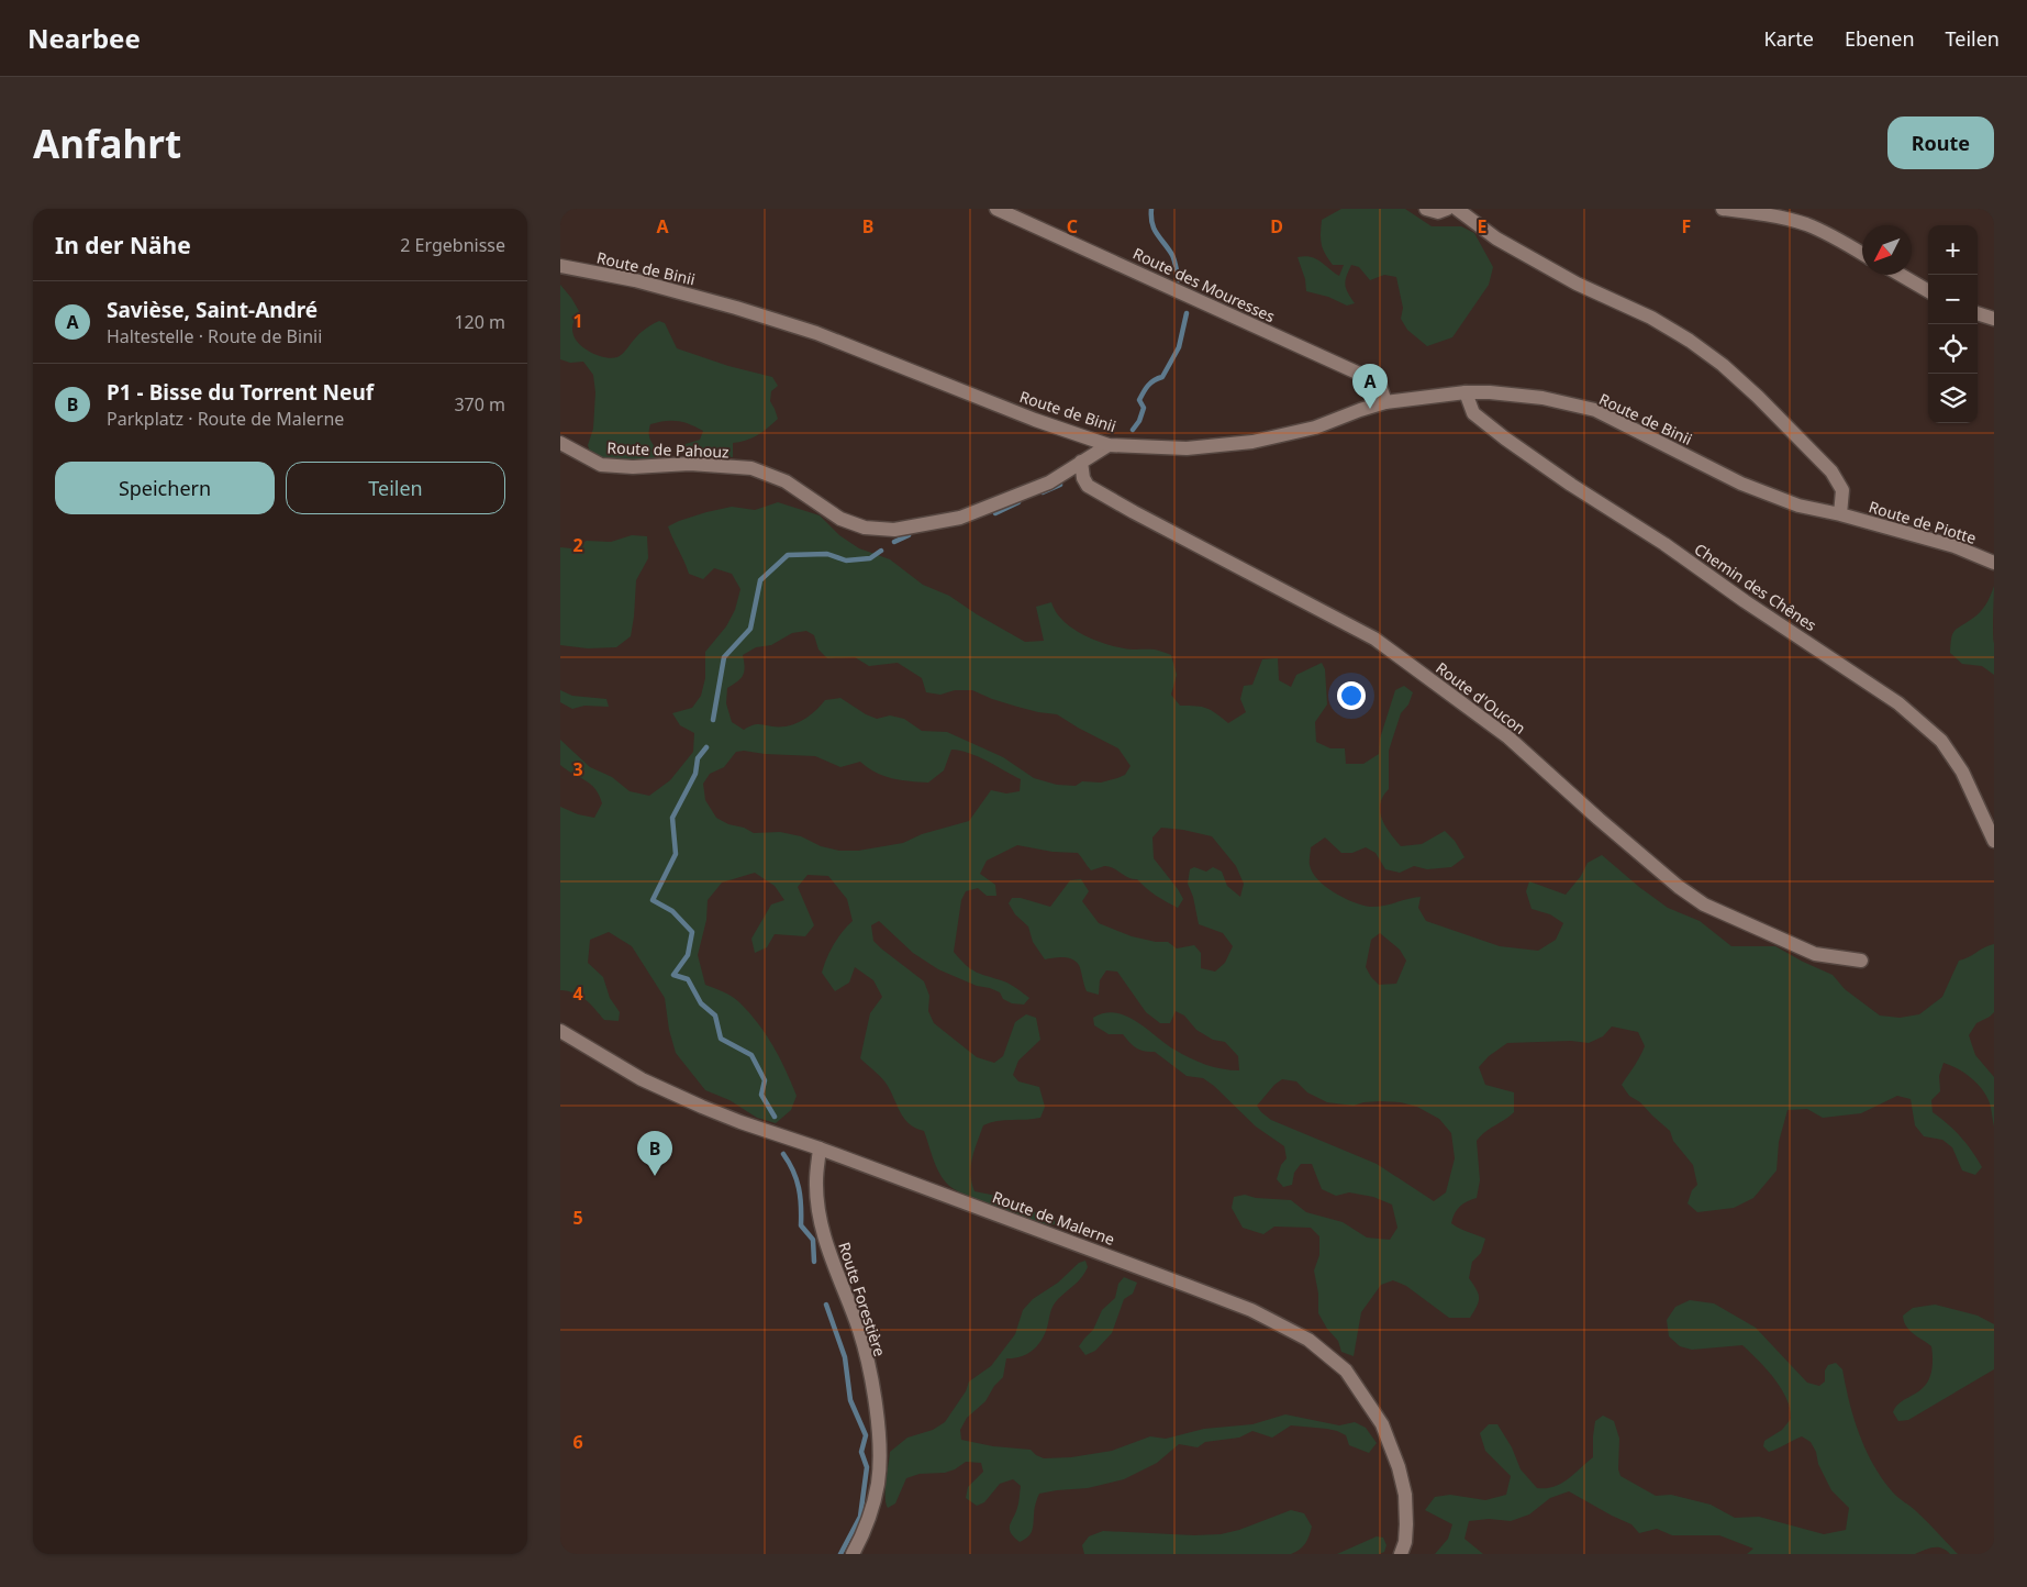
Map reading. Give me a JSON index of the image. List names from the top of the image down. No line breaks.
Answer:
{"streets":{"street":["Route de Binii","Route des Mouresses","Route de Pahouz","Route de Piotte","Chemin des Chênes","Route d'Oucon","Route de Malerne","Route Forestière"]},"crossings":[["Route de Binii","Route des Mouresses"],["Route de Binii","Route de Pahouz"],["Route de Binii","Route de Piotte"],["Route de Binii","Chemin des Chênes"],["Route de Pahouz","Route d'Oucon"],["Route de Malerne","Route Forestière"]],"north":"bottom left","page":{"header":"Nearbee","nav":["Karte","Ebenen","Teilen"],"buttons":["Route",["Speichern","Teilen"]],"title":"Anfahrt","heading":["In der Nähe","2 Ergebnisse"],"map_buttons":["+","−"],"list":[{"mark":"A","name":"Savièse, Saint-André","note":"Haltestelle · Route de Binii","value":"120 m"},{"mark":"B","name":"P1 - Bisse du Torrent Neuf","note":"Parkplatz · Route de Malerne","value":"370 m"}],"pins":["A","B"]},"grid":{"columns":["A","B","C","D","E","F"],"rows":["1","2","3","4","5","6"]}}
